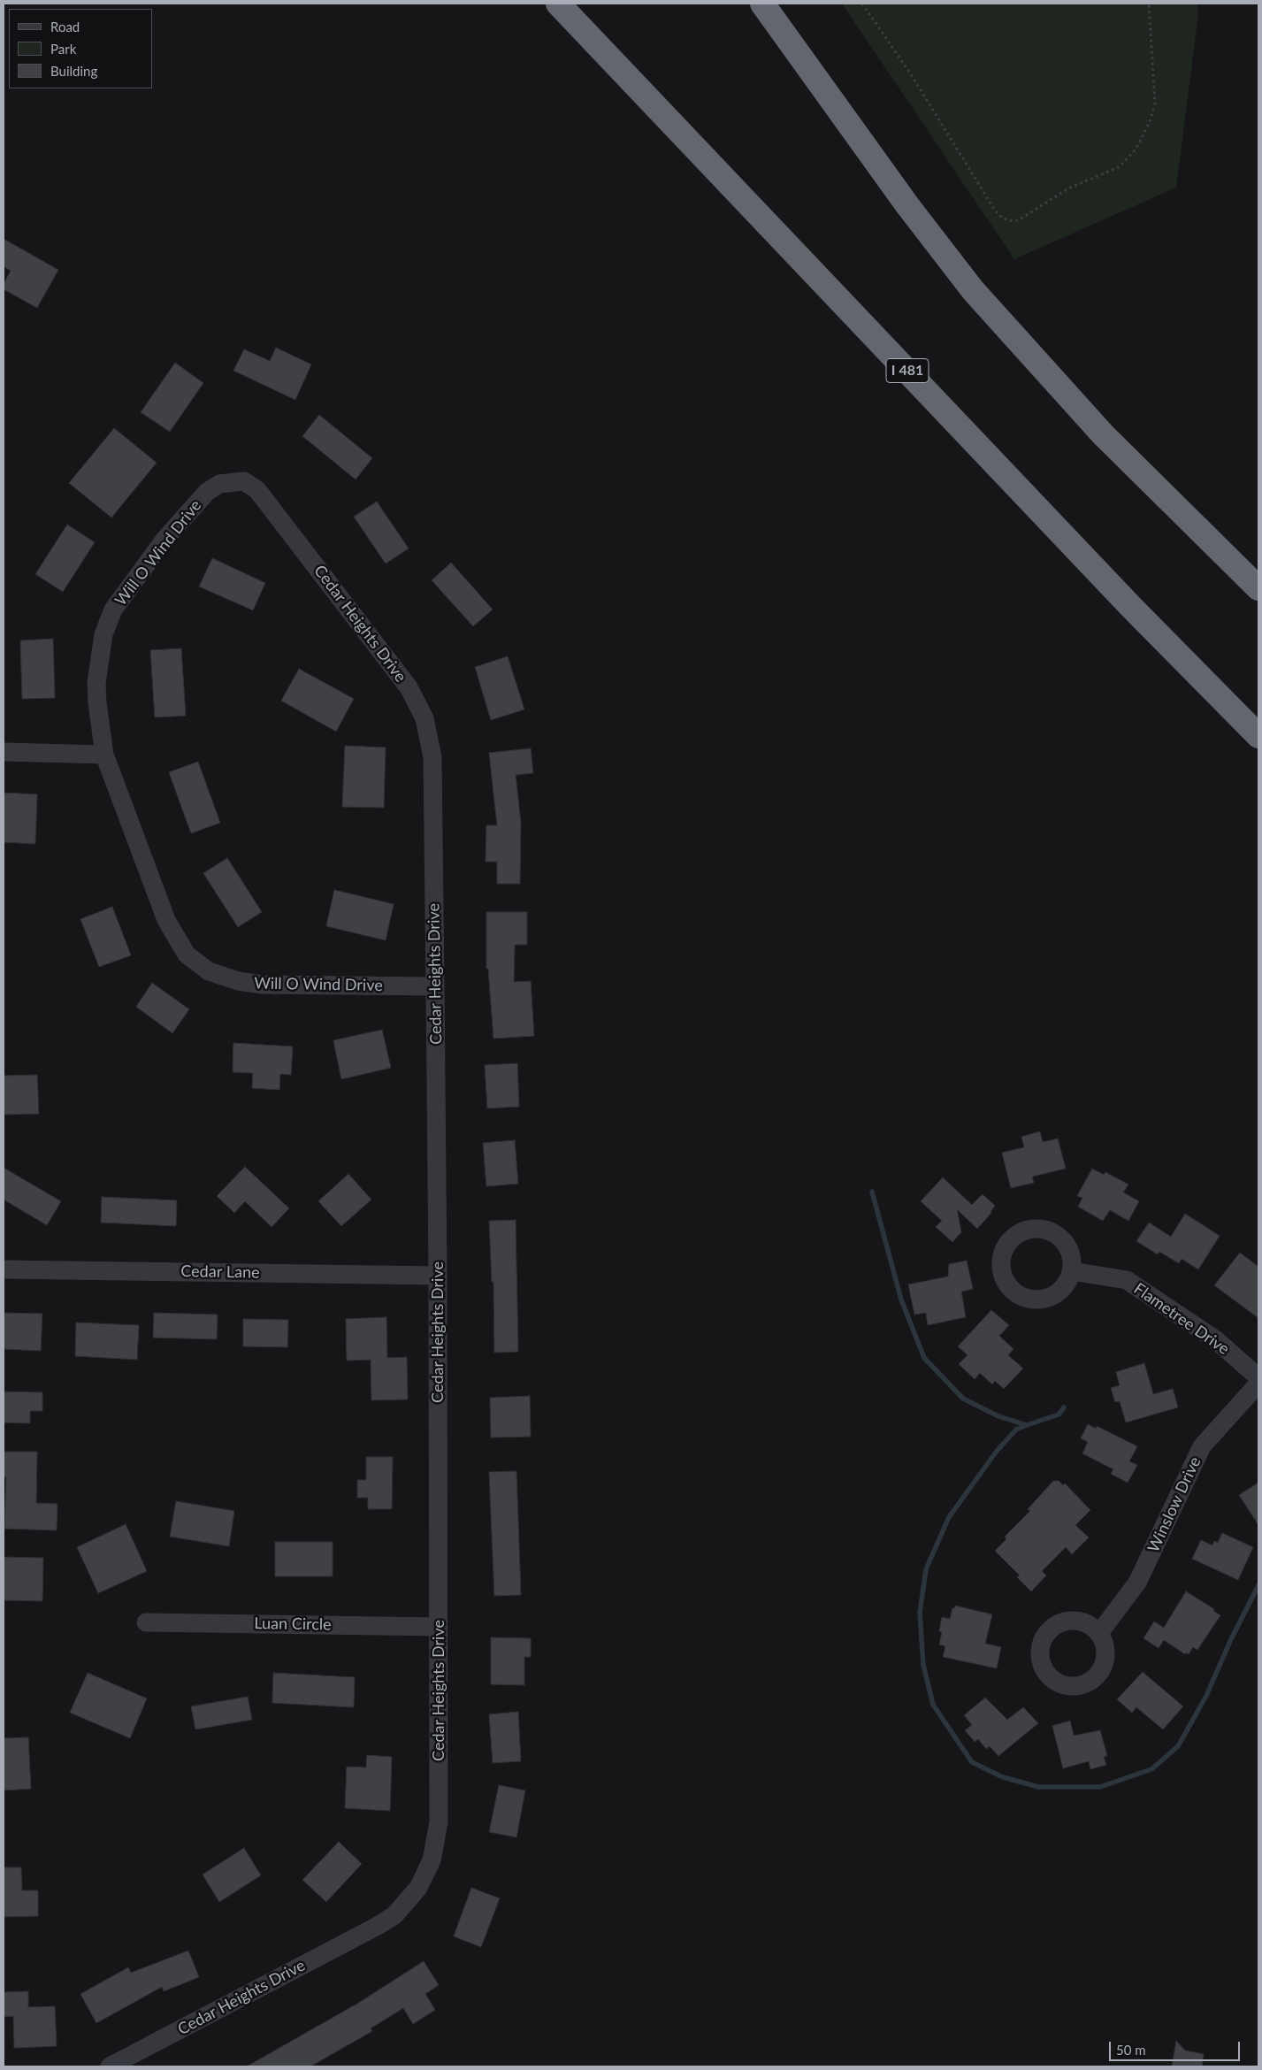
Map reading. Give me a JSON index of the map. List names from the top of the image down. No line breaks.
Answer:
{"streets":{"highway":["I 481"],"street":["Will O Wind Drive","Cedar Heights Drive","Cedar Lane","Flametree Drive","Winslow Drive","Luan Circle"]},"crossings":[["Will O Wind Drive","Cedar Heights Drive"],["Cedar Heights Drive","Cedar Lane"],["Cedar Heights Drive","Luan Circle"]],"legend":["Road","Park","Building"],"scale_bar":"50 m"}
